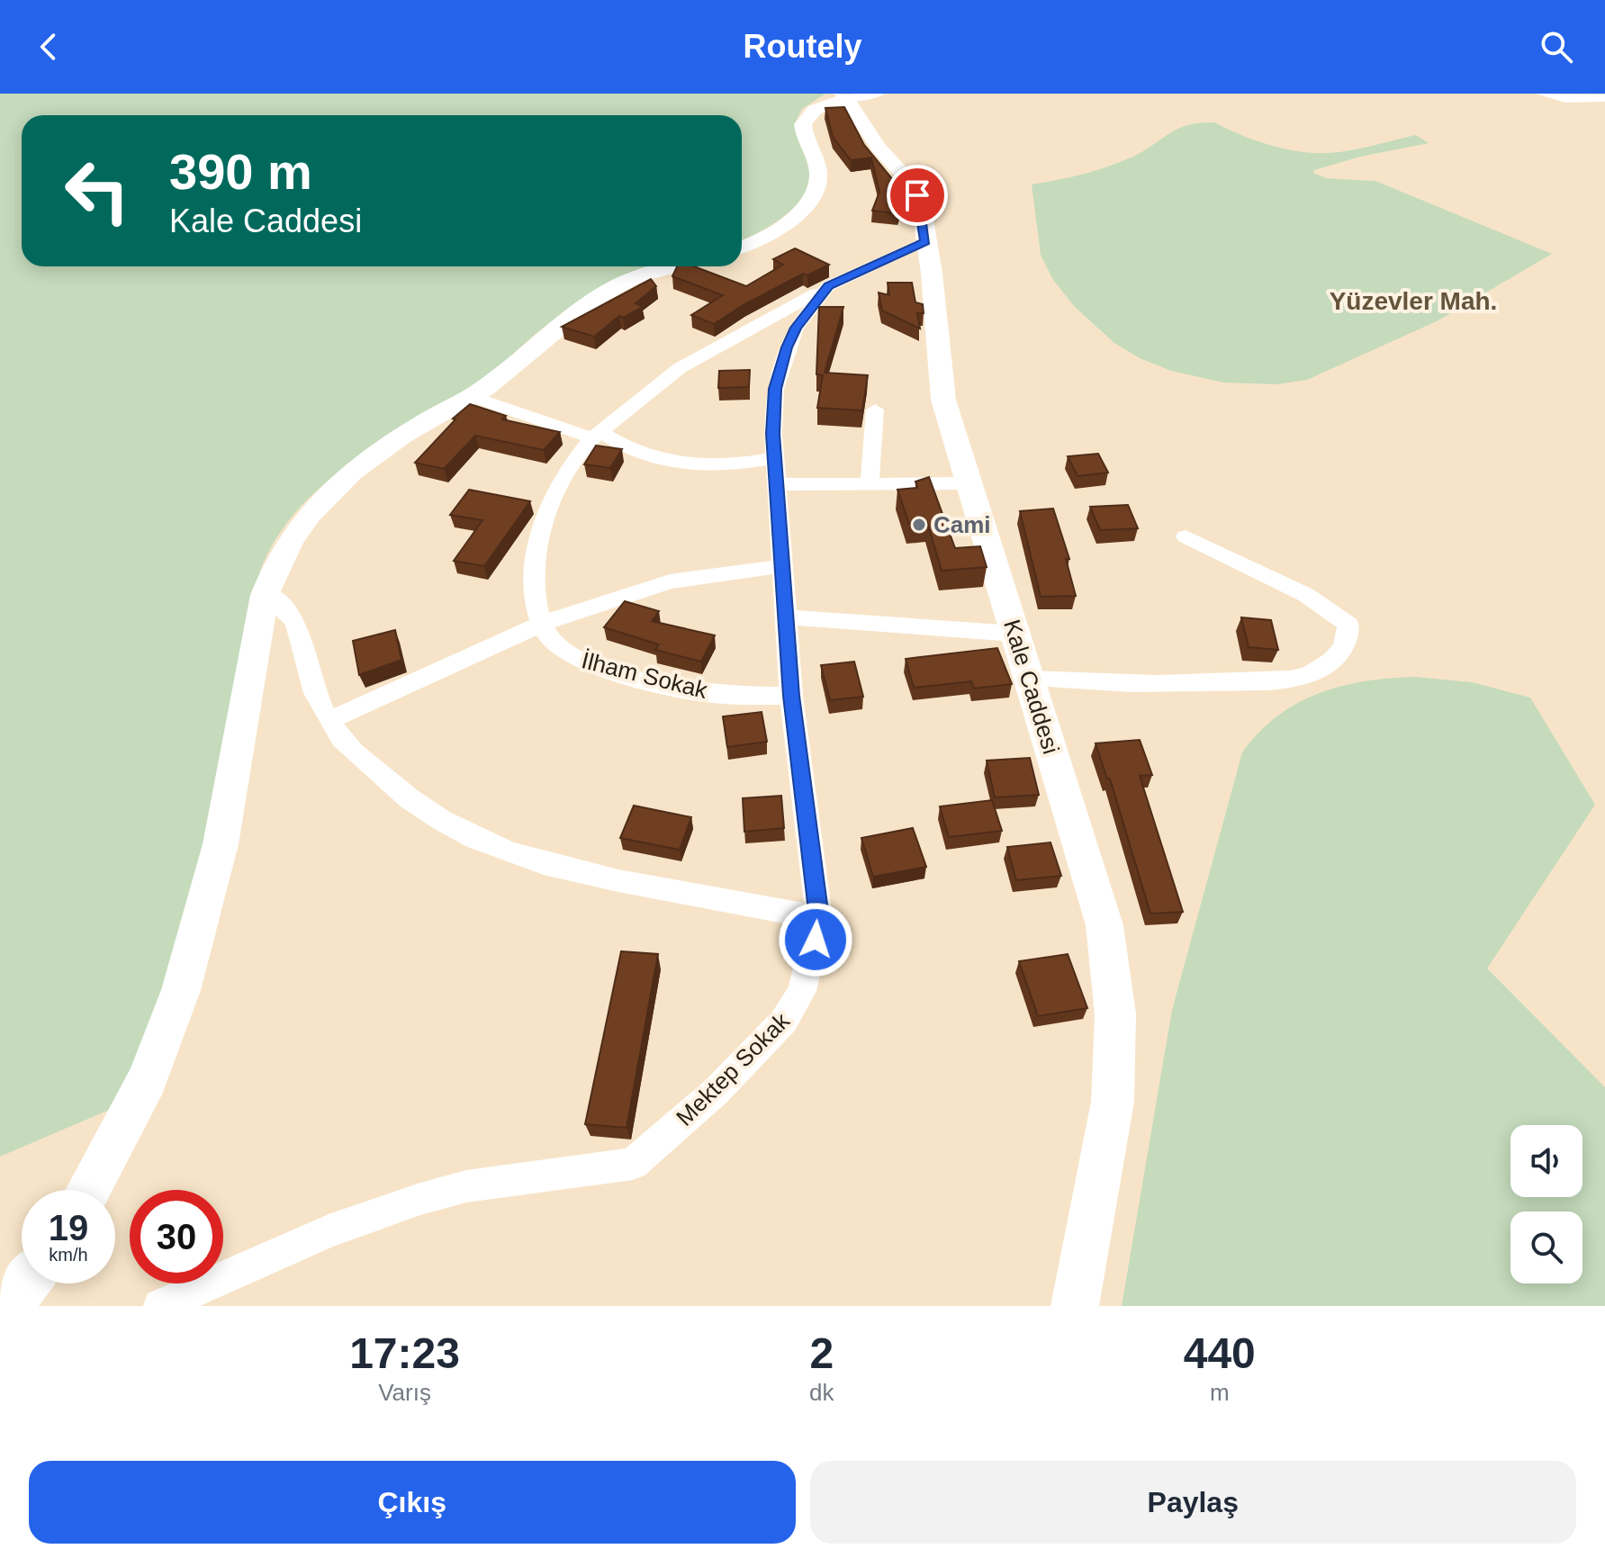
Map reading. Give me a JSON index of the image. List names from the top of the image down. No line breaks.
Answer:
{"streets":{"street":["İlham Sokak","Kale Caddesi","Mektep Sokak"]},"crossings":[["İlham Sokak","Mektep Sokak"],["Kale Caddesi","Mektep Sokak"]],"districts":["Yüzevler Mah."],"places":["Cami"],"page":{"header":"Routely","turn":["390 m","Kale Caddesi"],"speed":"19 km/h","limit":"30","eta":["17:23","Varış","2","dk","440","m"],"buttons":["Çıkış","Paylaş"]}}
